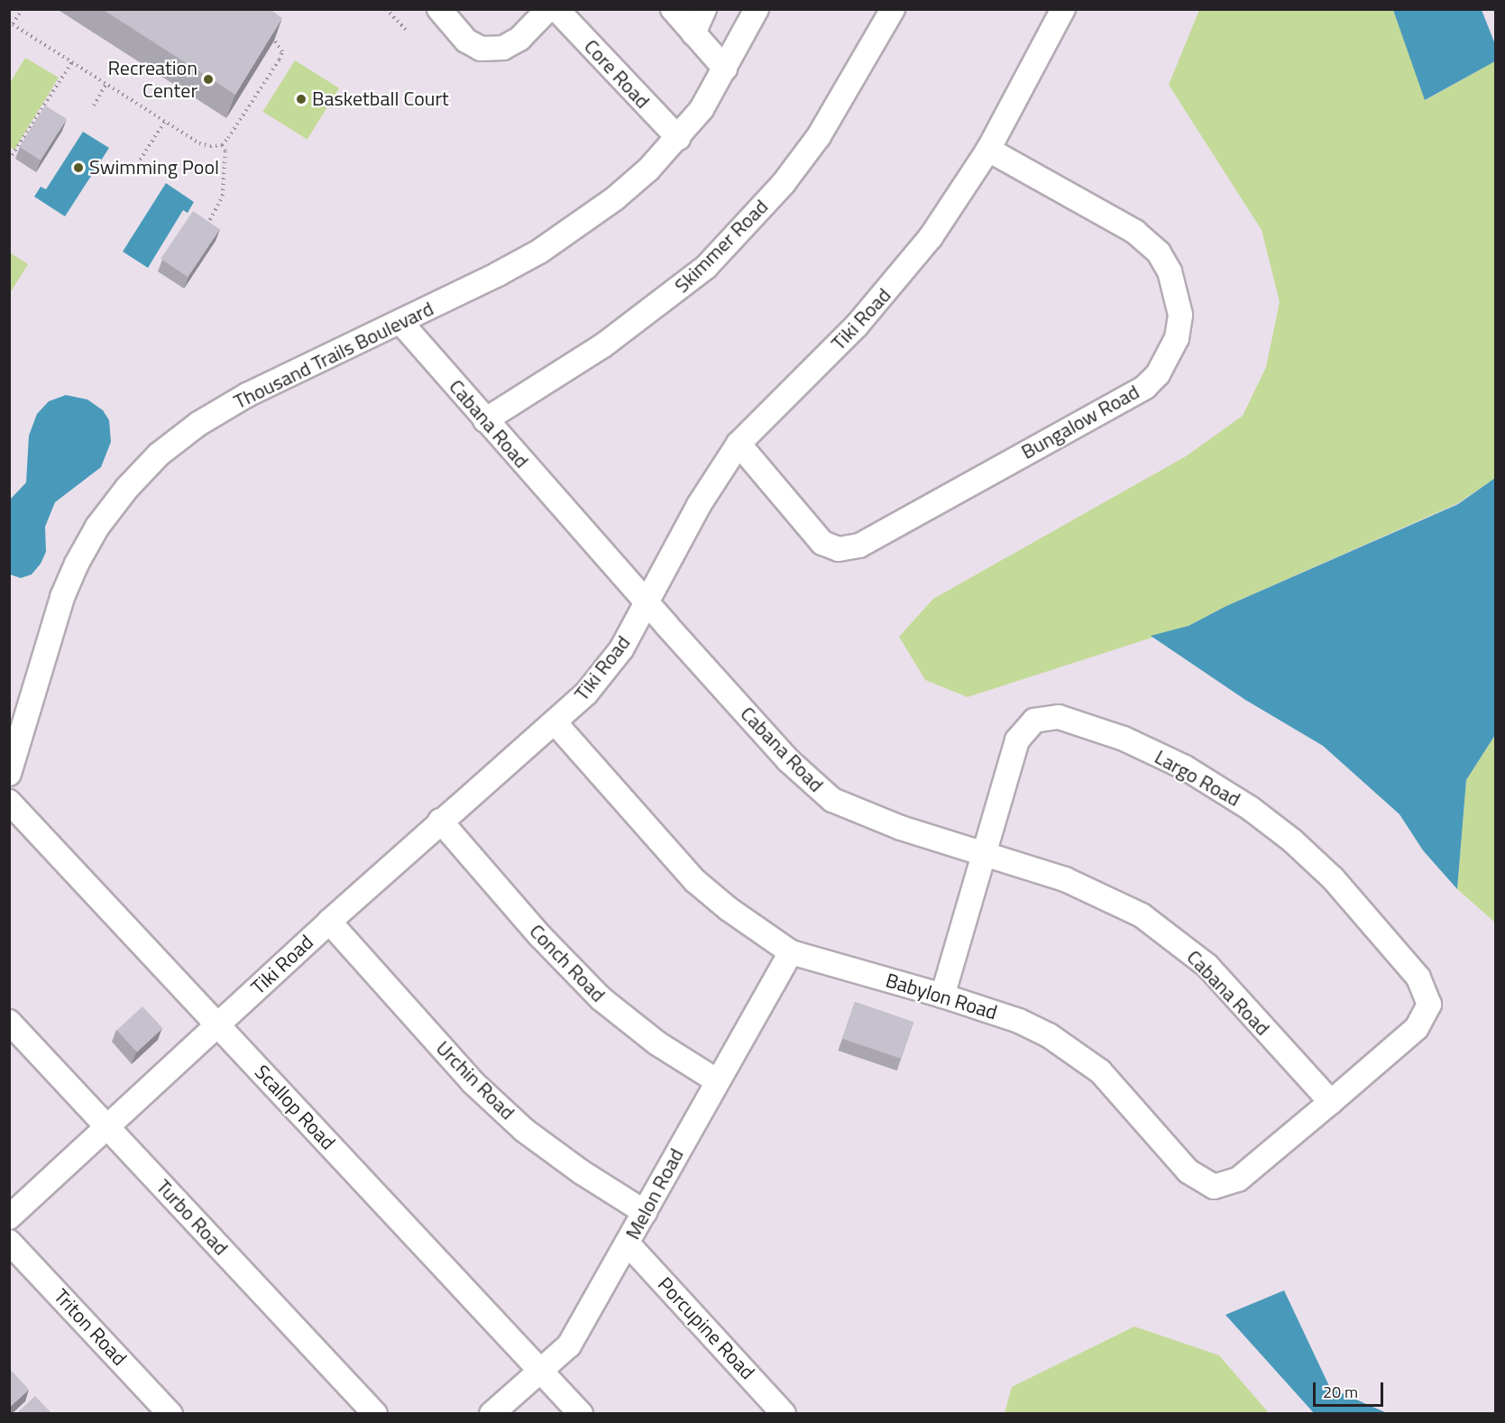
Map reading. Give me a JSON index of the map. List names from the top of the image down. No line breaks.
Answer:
{"streets":{"lane":["Core Road","Skimmer Road","Tiki Road","Thousand Trails Boulevard","Bungalow Road","Cabana Road","Largo Road","Conch Road","Babylon Road","Urchin Road","Scallop Road","Melon Road","Turbo Road","Triton Road","Porcupine Road"]},"crossings":[["Core Road","Thousand Trails Boulevard"],["Skimmer Road","Cabana Road"],["Tiki Road","Bungalow Road"],["Tiki Road","Cabana Road"],["Tiki Road","Conch Road"],["Tiki Road","Babylon Road"],["Tiki Road","Urchin Road"],["Tiki Road","Scallop Road"],["Tiki Road","Turbo Road"],["Thousand Trails Boulevard","Cabana Road"],["Cabana Road","Largo Road"],["Cabana Road","Babylon Road"],["Largo Road","Babylon Road"],["Conch Road","Melon Road"],["Babylon Road","Melon Road"],["Urchin Road","Melon Road"],["Scallop Road","Melon Road"],["Melon Road","Porcupine Road"]],"places":["Recreation Center","Basketball Court","Swimming Pool"],"scale_bar":"20 m"}
